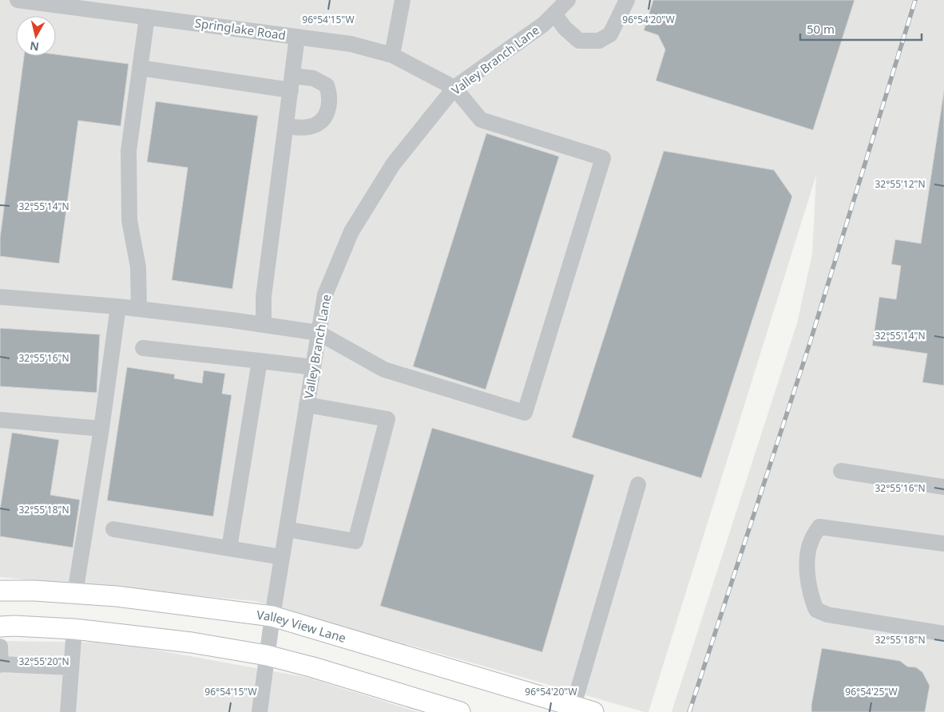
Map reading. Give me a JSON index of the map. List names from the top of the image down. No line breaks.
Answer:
{"streets":{"main road":["Valley View Lane"],"street":["Springlake Road","Valley Branch Lane"]},"crossings":[["Springlake Road","Valley Branch Lane"],["Valley Branch Lane","Valley View Lane"]],"scale_bar":"50 m","north":"bottom","coordinates":["96°54'15\"W","96°54'20\"W","32°55'12\"N","32°55'14\"N","32°55'16\"N","32°55'18\"N","32°55'20\"N","96°54'25\"W"]}
